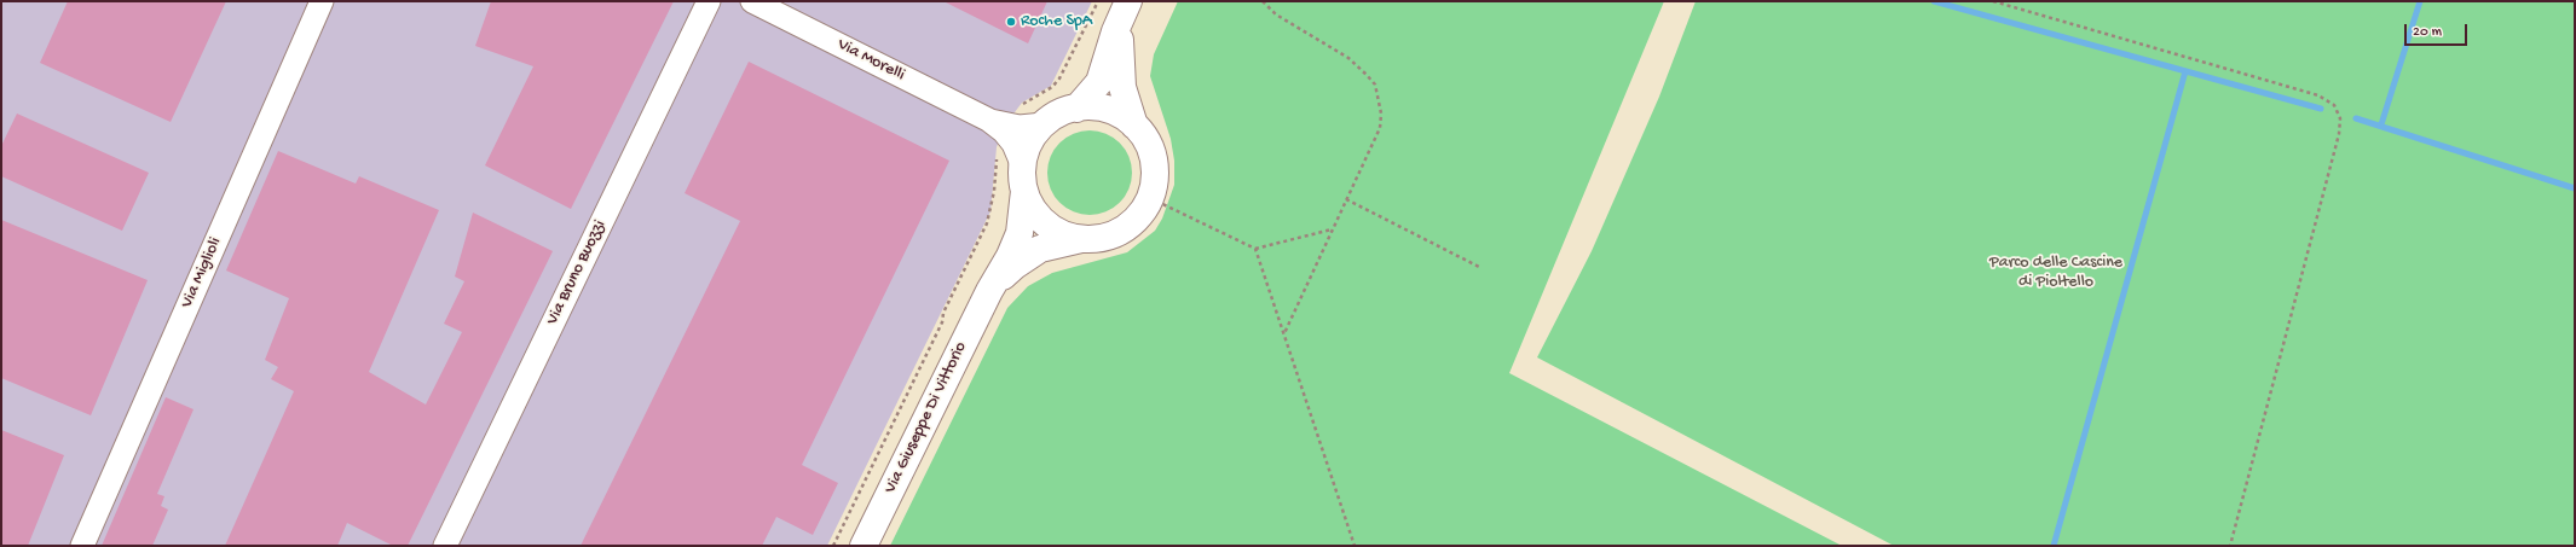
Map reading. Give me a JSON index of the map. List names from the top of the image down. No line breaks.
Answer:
{"streets":{"main road":["Via Giuseppe Di Vittorio"],"street":["Via Morelli","Via Miglioli","Via Bruno Buozzi"]},"crossings":[["Via Morelli","Via Giuseppe Di Vittorio"]],"parks":["Parco delle Cascine di Pioltello"],"places":["Roche SpA"],"scale_bar":"20 m"}
